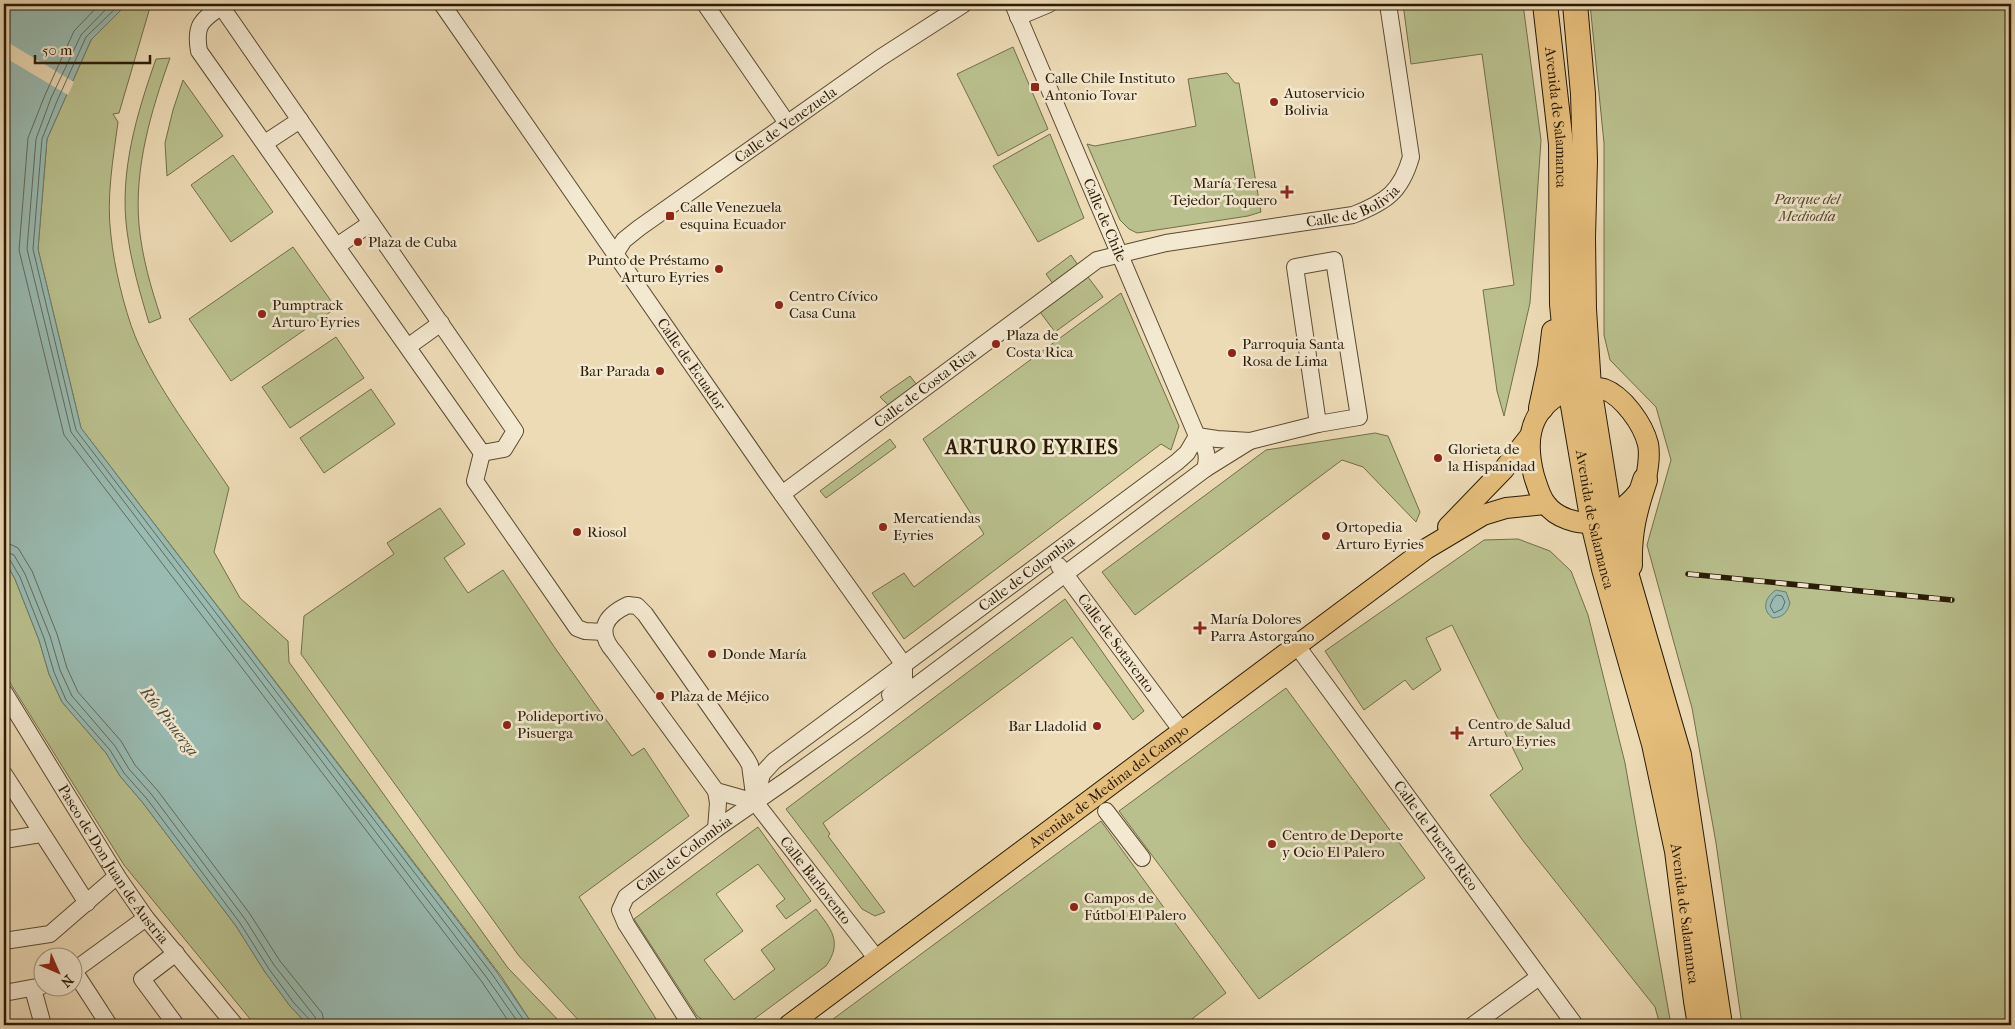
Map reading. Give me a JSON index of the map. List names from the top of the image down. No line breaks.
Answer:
{"streets":{"highway":["Avenida de Salamanca"],"main road":["Avenida de Medina del Campo"],"street":["Calle de Venezuela","Calle de Bolivia","Calle de Chile","Calle de Ecuador","Calle de Costa Rica","Calle de Colombia","Calle de Sotavento","Calle de Puerto Rico","Paseo de Don Juan de Austria","Calle Barlovento"]},"crossings":[["Calle de Venezuela","Calle de Ecuador"],["Calle de Bolivia","Calle de Chile"],["Calle de Bolivia","Calle de Costa Rica"],["Calle de Chile","Calle de Costa Rica"],["Calle de Chile","Calle de Colombia"],["Calle de Ecuador","Calle de Costa Rica"],["Calle de Ecuador","Calle de Colombia"],["Calle de Colombia","Calle de Sotavento"],["Calle de Colombia","Calle Barlovento"],["Calle de Sotavento","Avenida de Medina del Campo"],["Avenida de Medina del Campo","Calle de Puerto Rico"],["Avenida de Medina del Campo","Calle Barlovento"]],"districts":["ARTURO EYRIES"],"water":["Río Pisuerga"],"parks":["Parque del Mediodía"],"places":{"transit":["Calle Chile Instituto Antonio Tovar","Calle Venezuela esquina Ecuador"],"other":["Autoservicio Bolivia","Plaza de Cuba","Punto de Préstamo Arturo Eyries","Centro Cívico Casa Cuna","Pumptrack Arturo Eyries","Plaza de Costa Rica","Parroquia Santa Rosa de Lima","Bar Parada","Glorieta de la Hispanidad","Mercatiendas Eyries","Riosol","Ortopedia Arturo Eyries","Donde María","Plaza de Méjico","Polideportivo Pisuerga","Bar Lladolid","Centro de Deporte y Ocio El Palero","Campos de Fútbol El Palero"],"health":["María Teresa Tejedor Toquero","María Dolores Parra Astorgano","Centro de Salud Arturo Eyries"]},"scale_bar":"50 m","north":"bottom right"}
